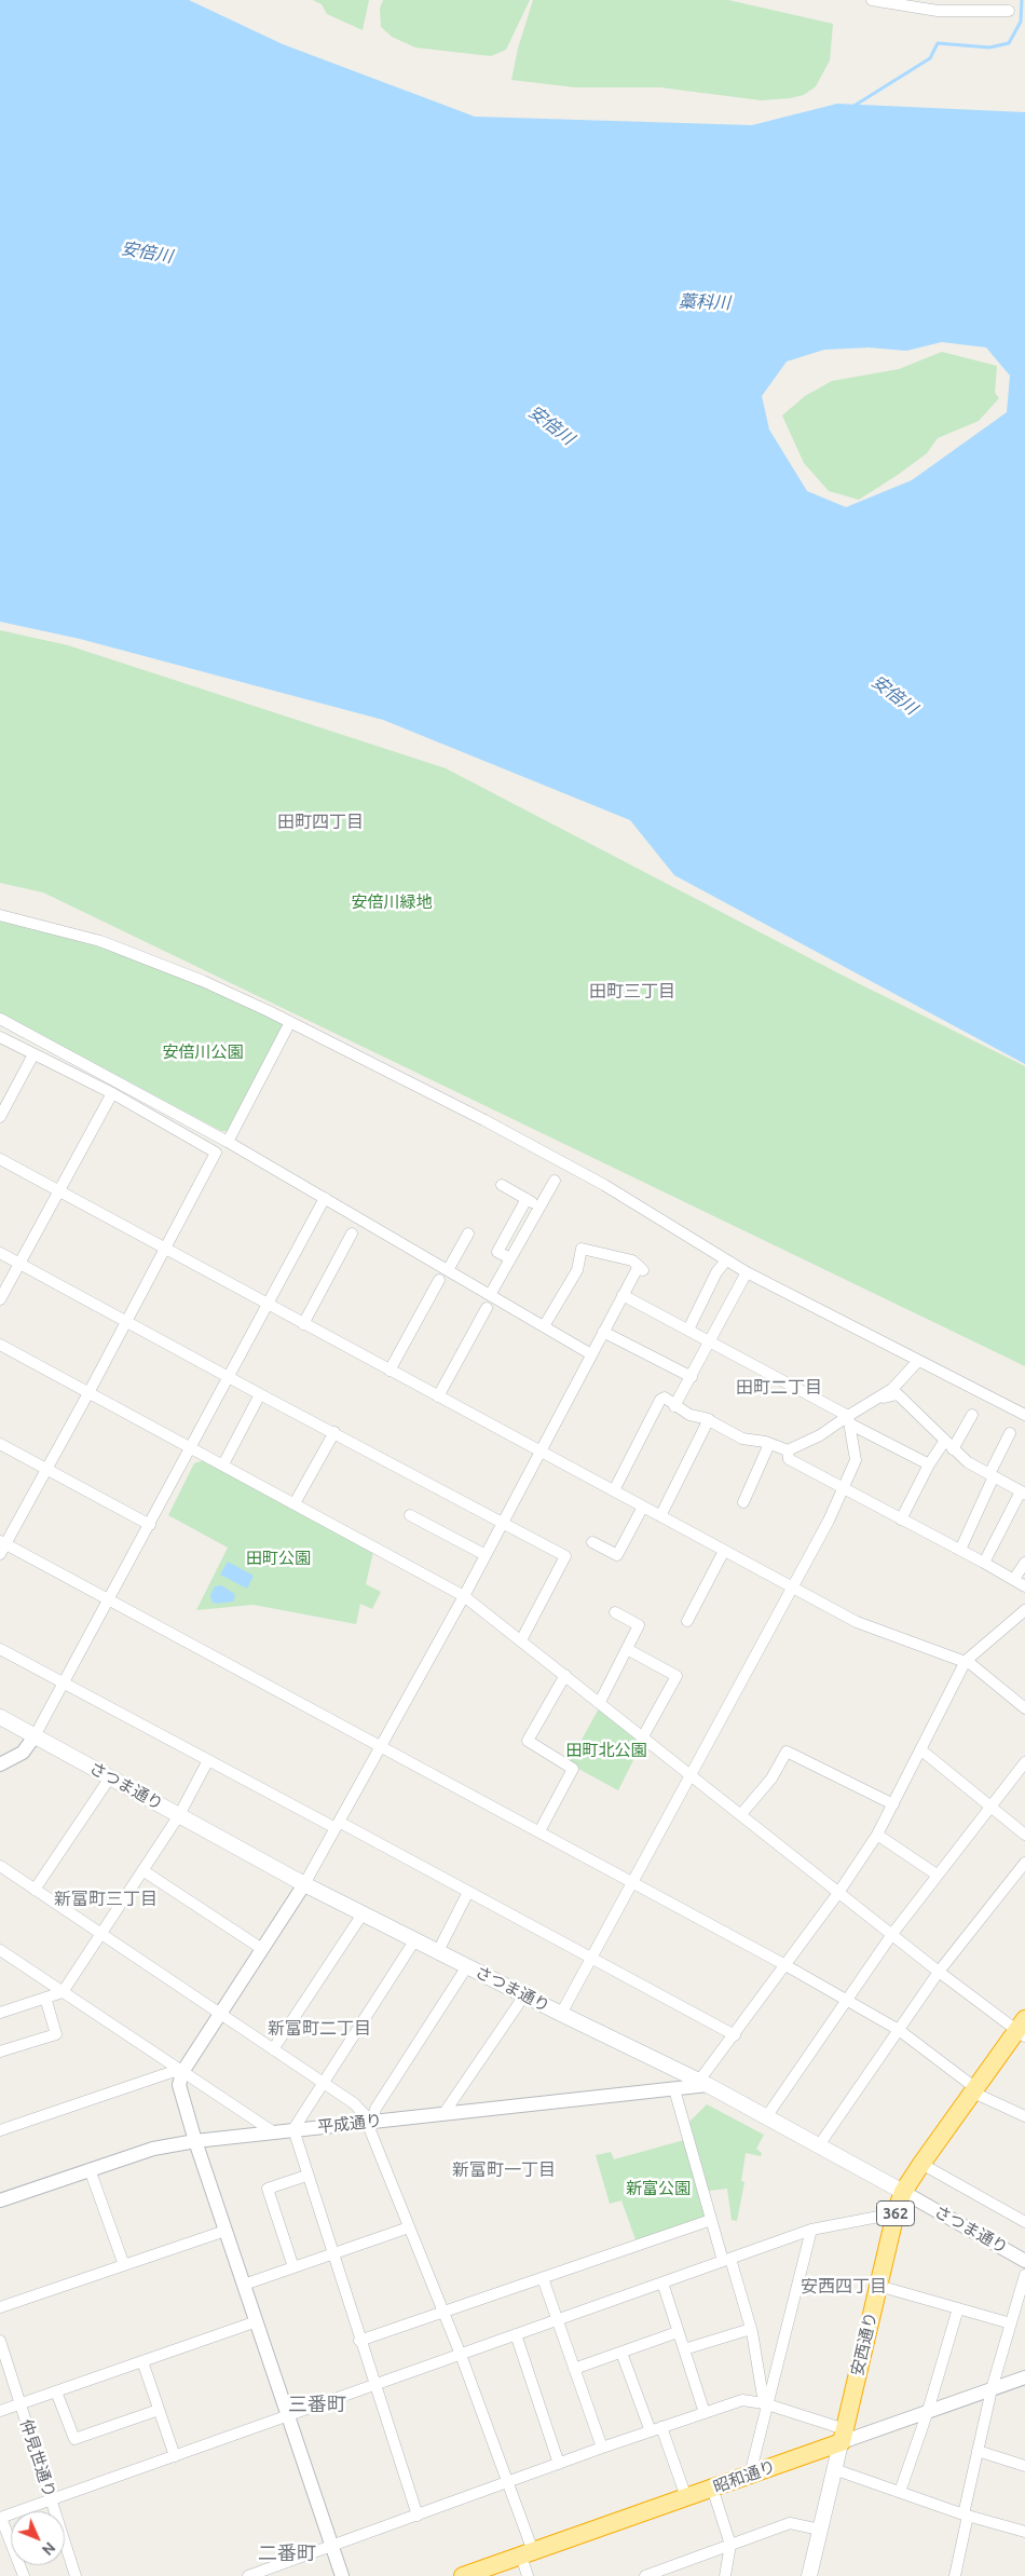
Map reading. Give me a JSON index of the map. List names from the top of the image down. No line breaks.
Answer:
{"streets":{"highway":["362","昭和通り"],"main road":["さつま通り"],"street":["平成通り","仲見世通り"]},"crossings":[["さつま通り","平成通り"],["さつま通り","362"]],"districts":["田町四丁目","田町三丁目","田町二丁目","新富町三丁目","新富町二丁目","新富町一丁目","安西四丁目","三番町","二番町"],"water":["安倍川","藁科川"],"parks":["安倍川緑地","安倍川公園","田町公園","田町北公園","新富公園"],"north":"bottom right"}
